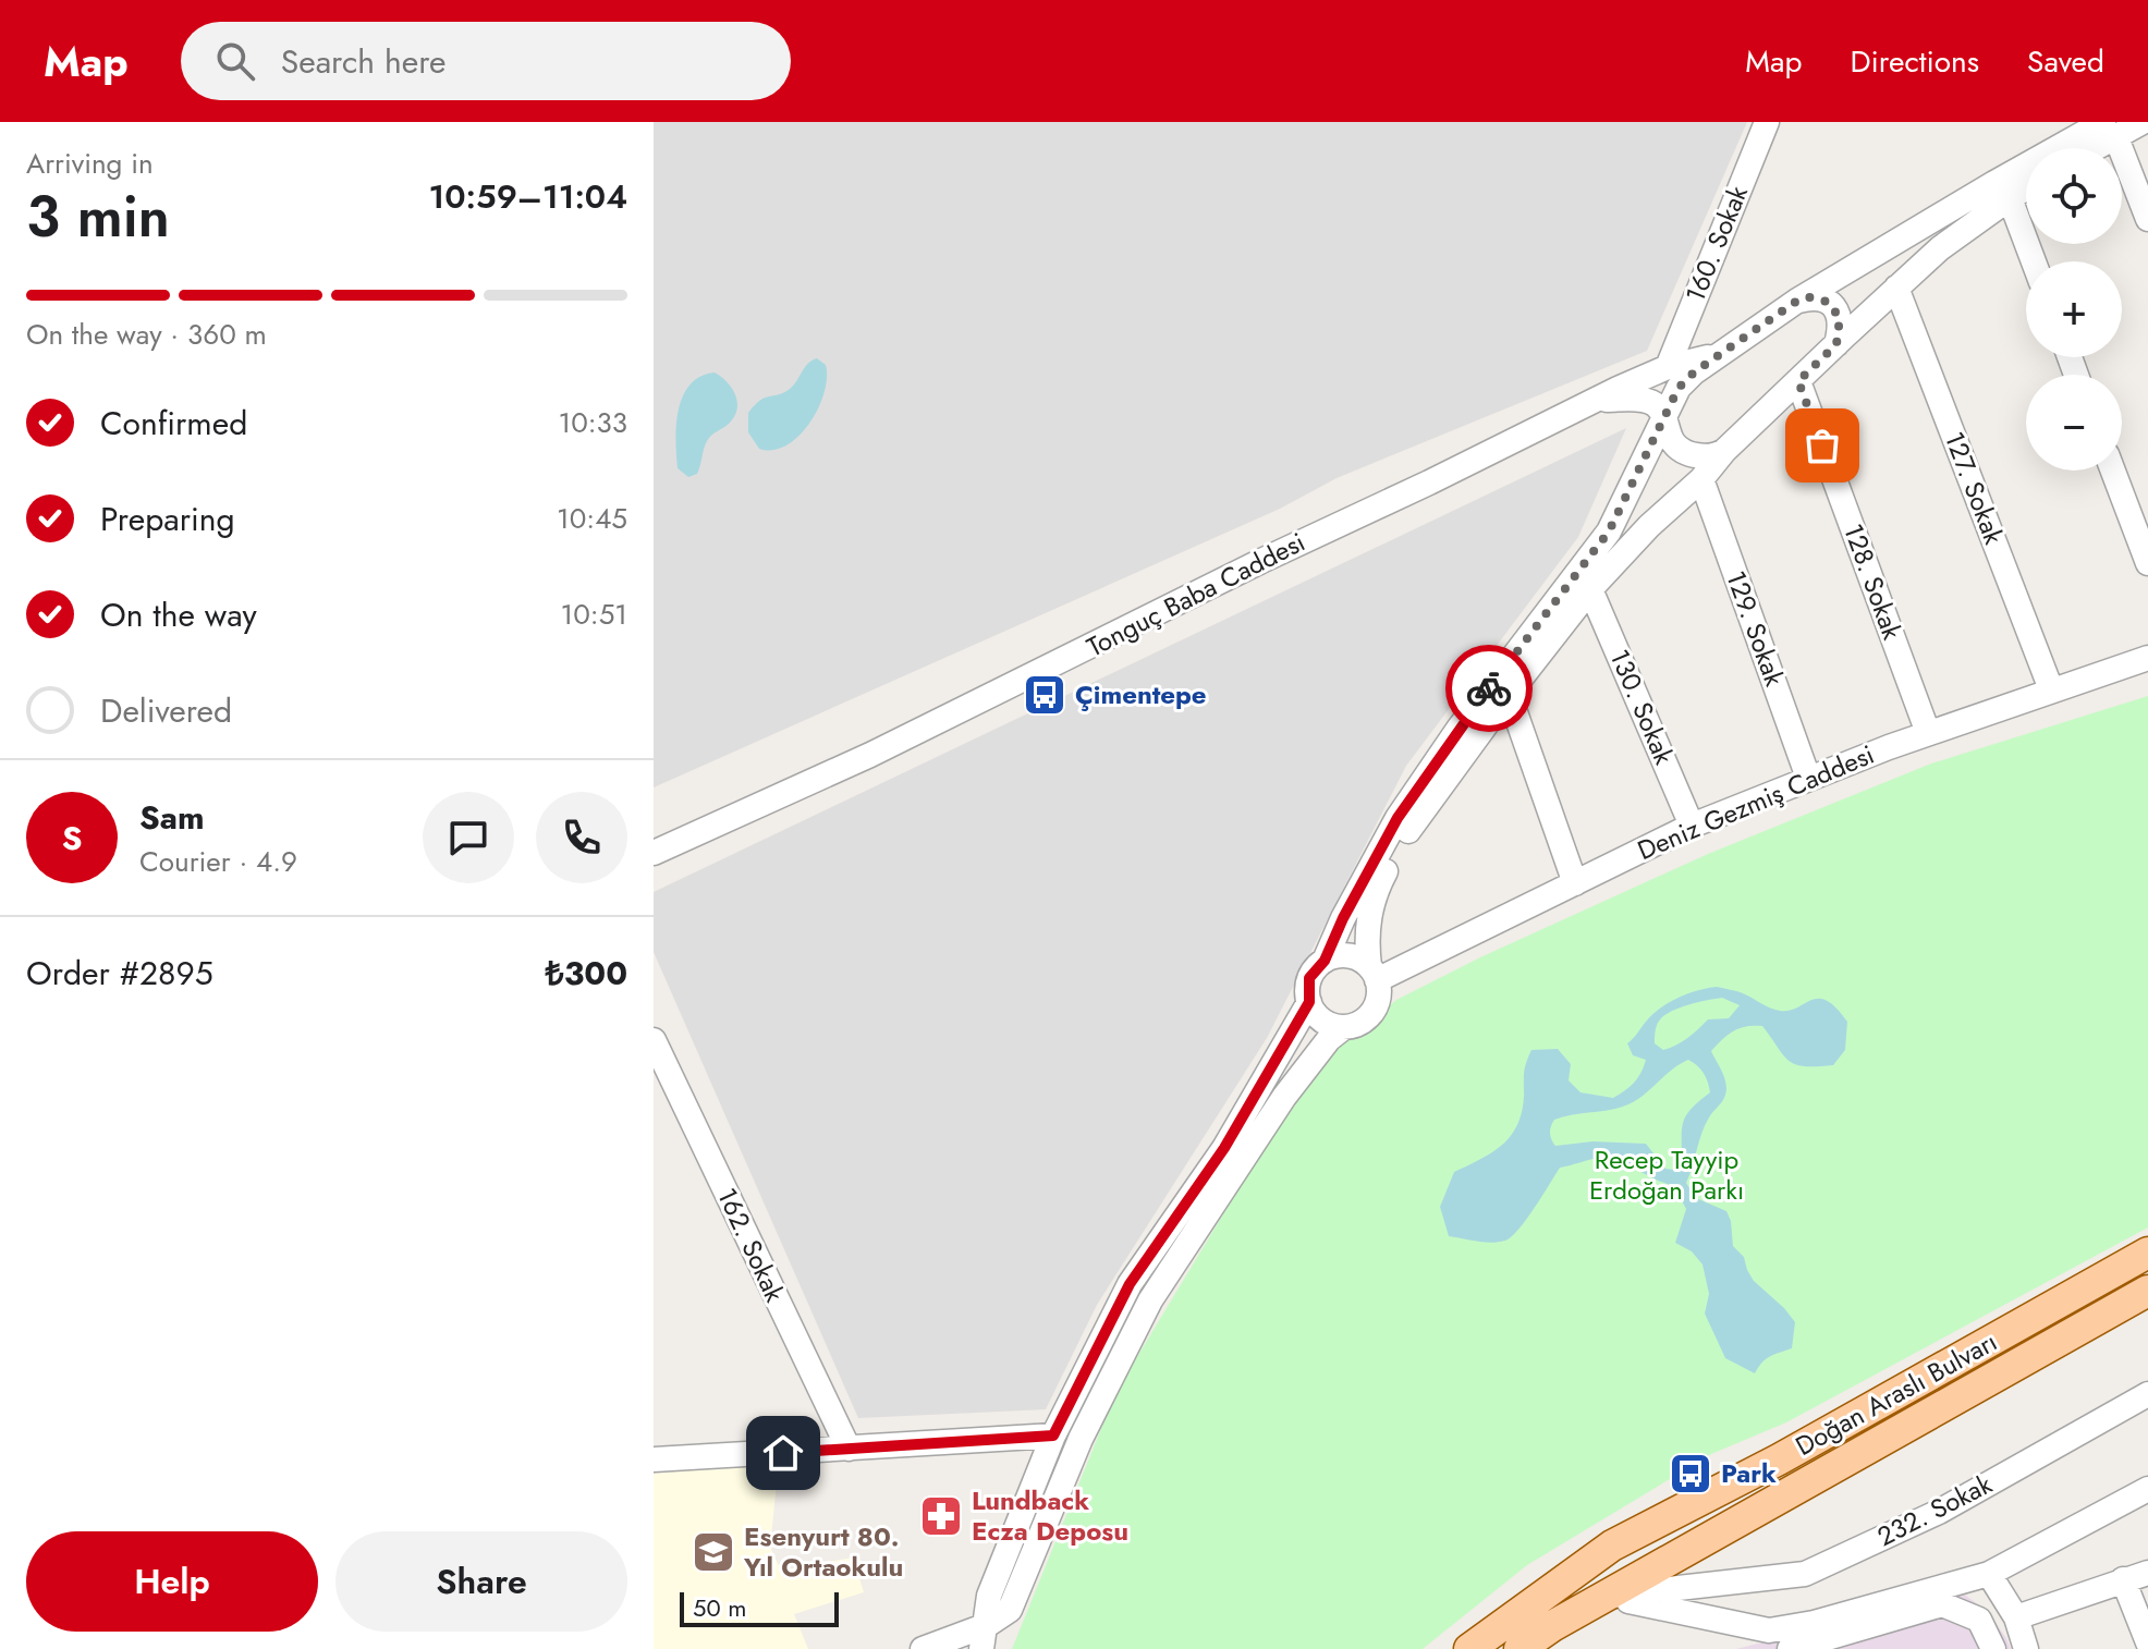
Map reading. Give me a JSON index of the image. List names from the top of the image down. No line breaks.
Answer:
{"streets":{"main road":["Doğan Araslı Bulvarı"],"street":["160. Sokak","127. Sokak","128. Sokak","Tonguç Baba Caddesi","129. Sokak","130. Sokak","Deniz Gezmiş Caddesi","162. Sokak","232. Sokak"]},"crossings":[["160. Sokak","Tonguç Baba Caddesi"],["127. Sokak","Deniz Gezmiş Caddesi"],["128. Sokak","Deniz Gezmiş Caddesi"],["129. Sokak","Deniz Gezmiş Caddesi"],["130. Sokak","Deniz Gezmiş Caddesi"],["Doğan Araslı Bulvarı","232. Sokak"]],"parks":["Recep Tayyip Erdoğan Parkı"],"places":{"bus stop":["Çimentepe","Park"],"pharmacy":["Lundback Ecza Deposu"],"school or university":["Esenyurt 80. Yıl Ortaokulu"]},"scale_bar":"50 m","page":{"header":"Map","search":"Search here","nav":["Map","Directions","Saved"],"heading":["3 min","Arriving in","10:59–11:04"],"panel":["Sam","Courier · 4.9","Order #2895","₺300"],"map_buttons":["+","−"],"bar":"On the way · 360 m","list":[["Confirmed","10:33"],["Preparing","10:45"],["On the way","10:51"],"Delivered"],"round":"S","buttons":["Help","Share"],"scale":"50 m"}}
